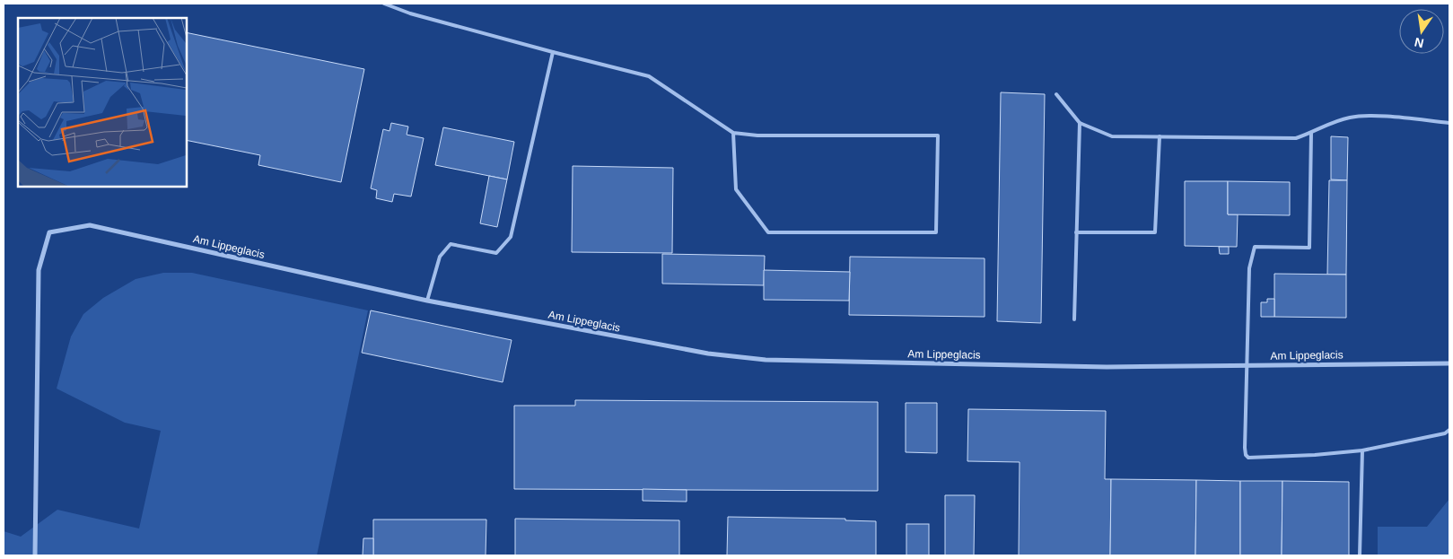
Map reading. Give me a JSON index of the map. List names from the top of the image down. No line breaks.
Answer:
{"streets":{"street":["Am Lippeglacis"]},"north":"bottom"}
